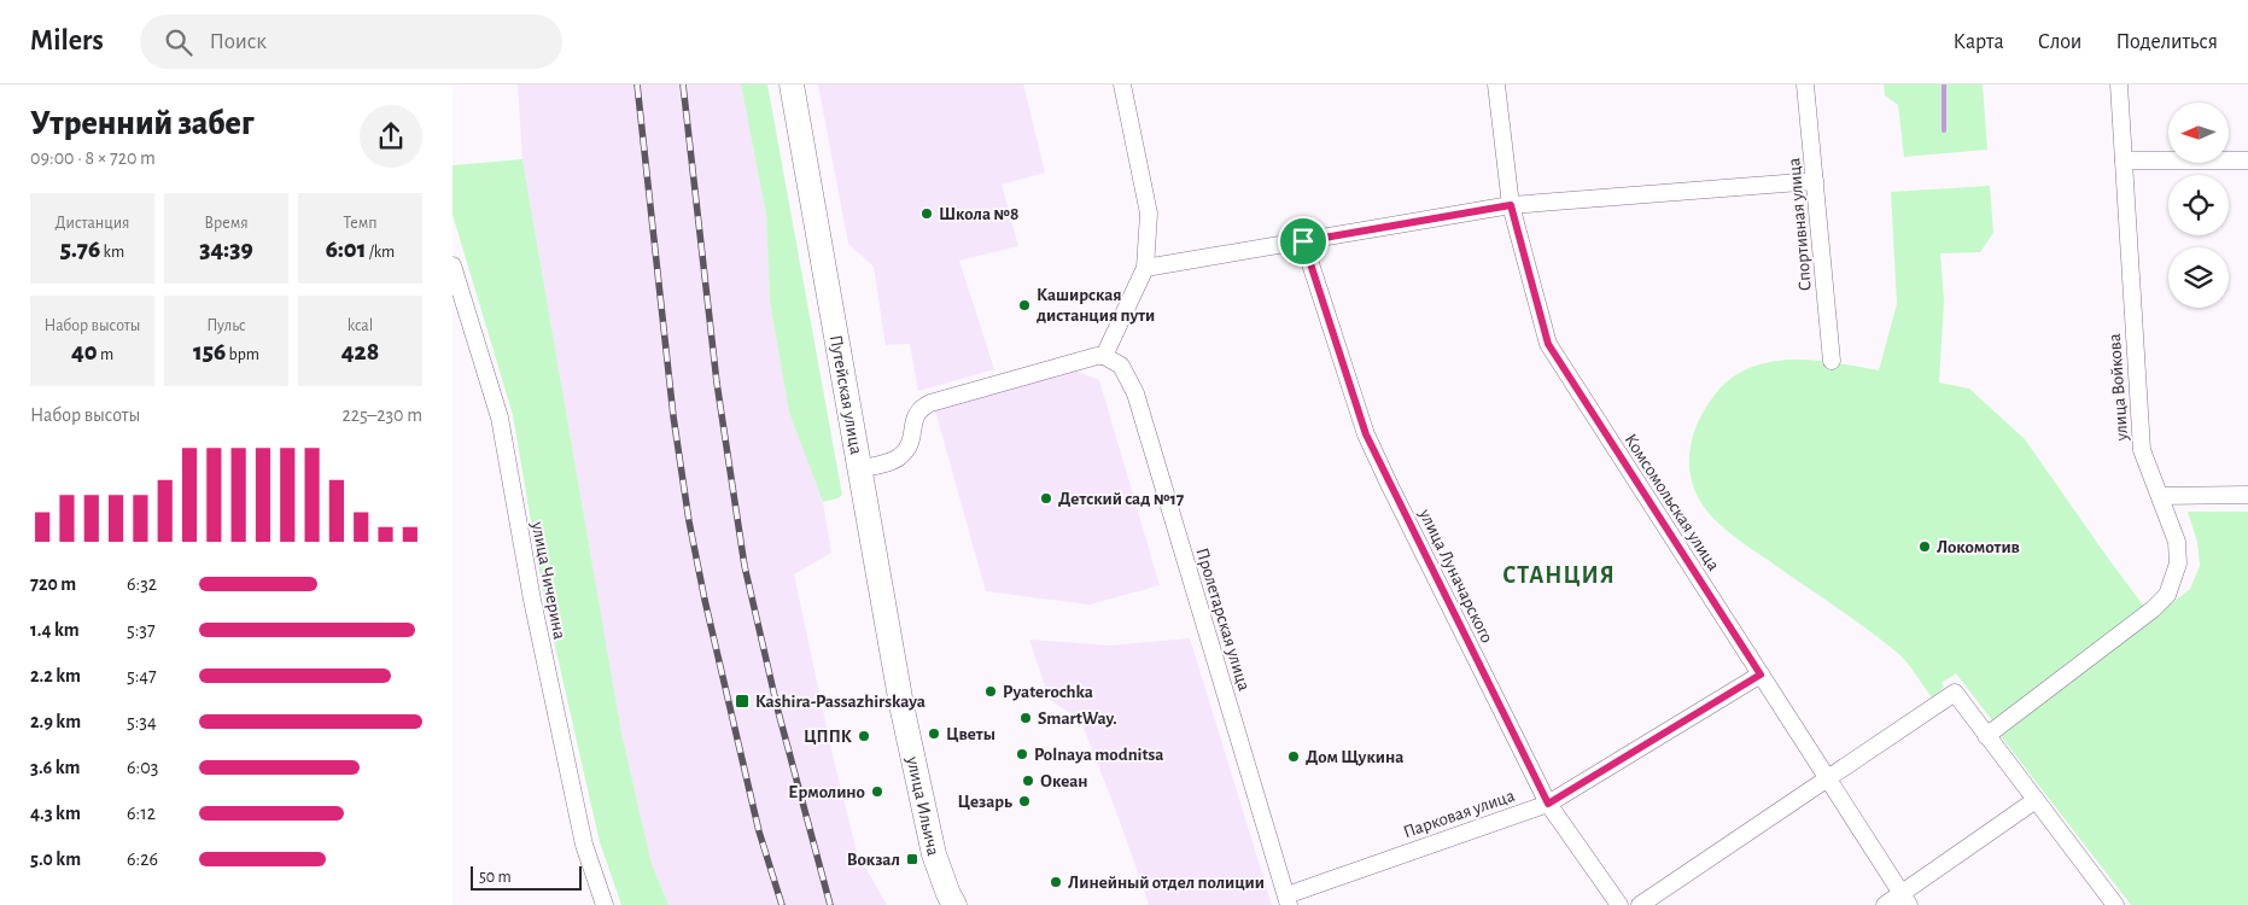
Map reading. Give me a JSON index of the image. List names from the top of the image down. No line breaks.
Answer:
{"streets":{"main road":["Путейская улица","улица Ильича"],"street":["Спортивная улица","улица Войкова","Комсомольская улица","улица Луначарского","улица Чичерина","Пролетарская улица","Парковая улица"]},"crossings":[["Путейская улица","улица Ильича"],["Комсомольская улица","Парковая улица"],["улица Луначарского","Парковая улица"],["Пролетарская улица","Парковая улица"]],"districts":["СТАНЦИЯ"],"places":{"other":["Школа №8","Каширская дистанция пути","Детский сад №17","Локомотив","Pyaterochka","SmartWay.","Цветы","ЦППК","Polnaya modnitsa","Дом Щукина","Океан","Ермолино","Цезарь","Линейный отдел полиции"],"transit":["Kashira-Passazhirskaya","Вокзал"]},"scale_bar":"50 m","north":"left","page":{"header":"Milers","search":"Поиск","nav":["Карта","Слои","Поделиться"],"heading":["Утренний забег","09:00 · 8 × 720 m"],"stats":[["Дистанция","5.76 km"],["Время","34:39"],["Темп","6:01 /km"],["Набор высоты","40 m"],["Пульс","156 bpm"],["kcal","428"]],"chart":["Набор высоты","225–230 m"],"list":[{"name":"720 m","note":"6:32"},{"name":"1.4 km","note":"5:37"},{"name":"2.2 km","note":"5:47"},{"name":"2.9 km","note":"5:34"},{"name":"3.6 km","note":"6:03"},{"name":"4.3 km","note":"6:12"},{"name":"5.0 km","note":"6:26"}],"scale":"50 m"}}
